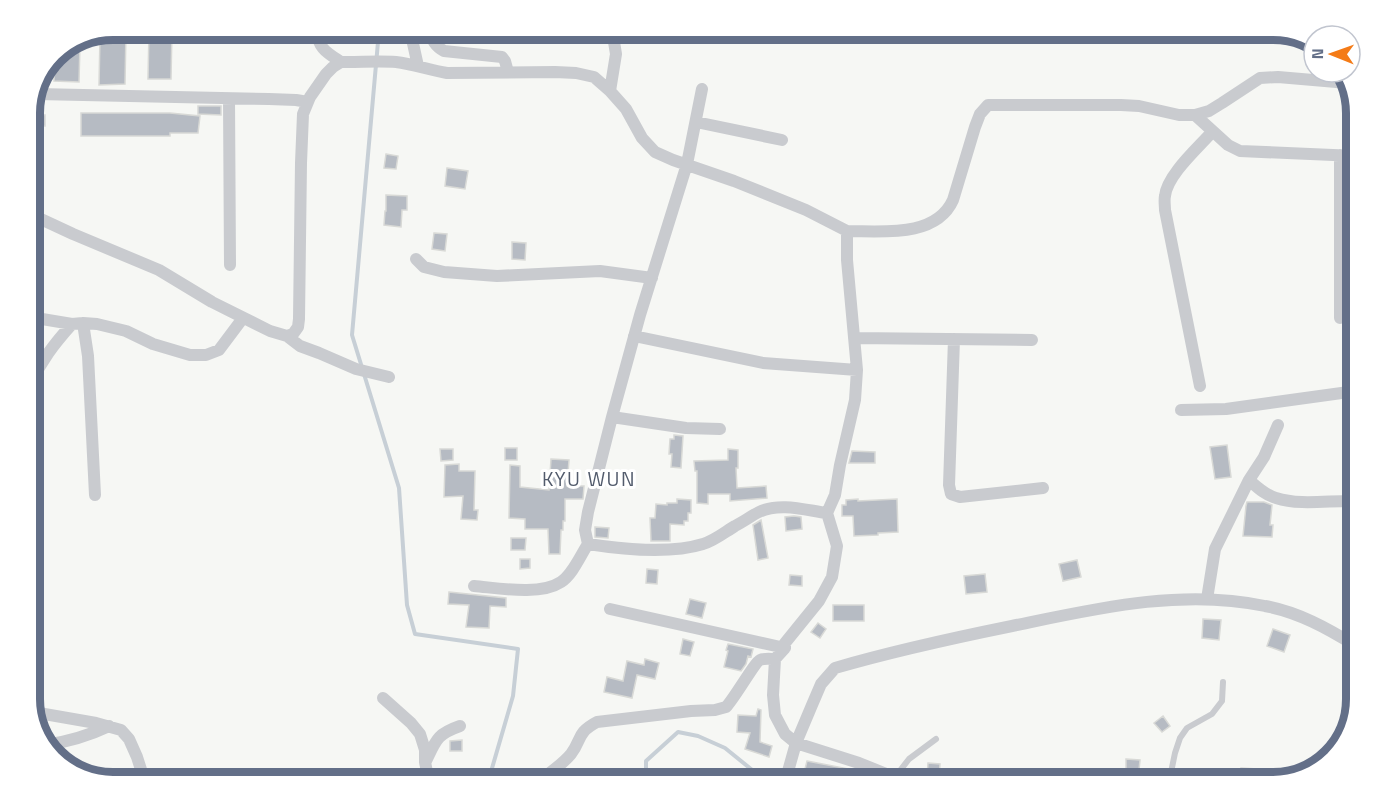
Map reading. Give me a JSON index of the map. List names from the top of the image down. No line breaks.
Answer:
{"districts":["KYU WUN"],"north":"left"}
